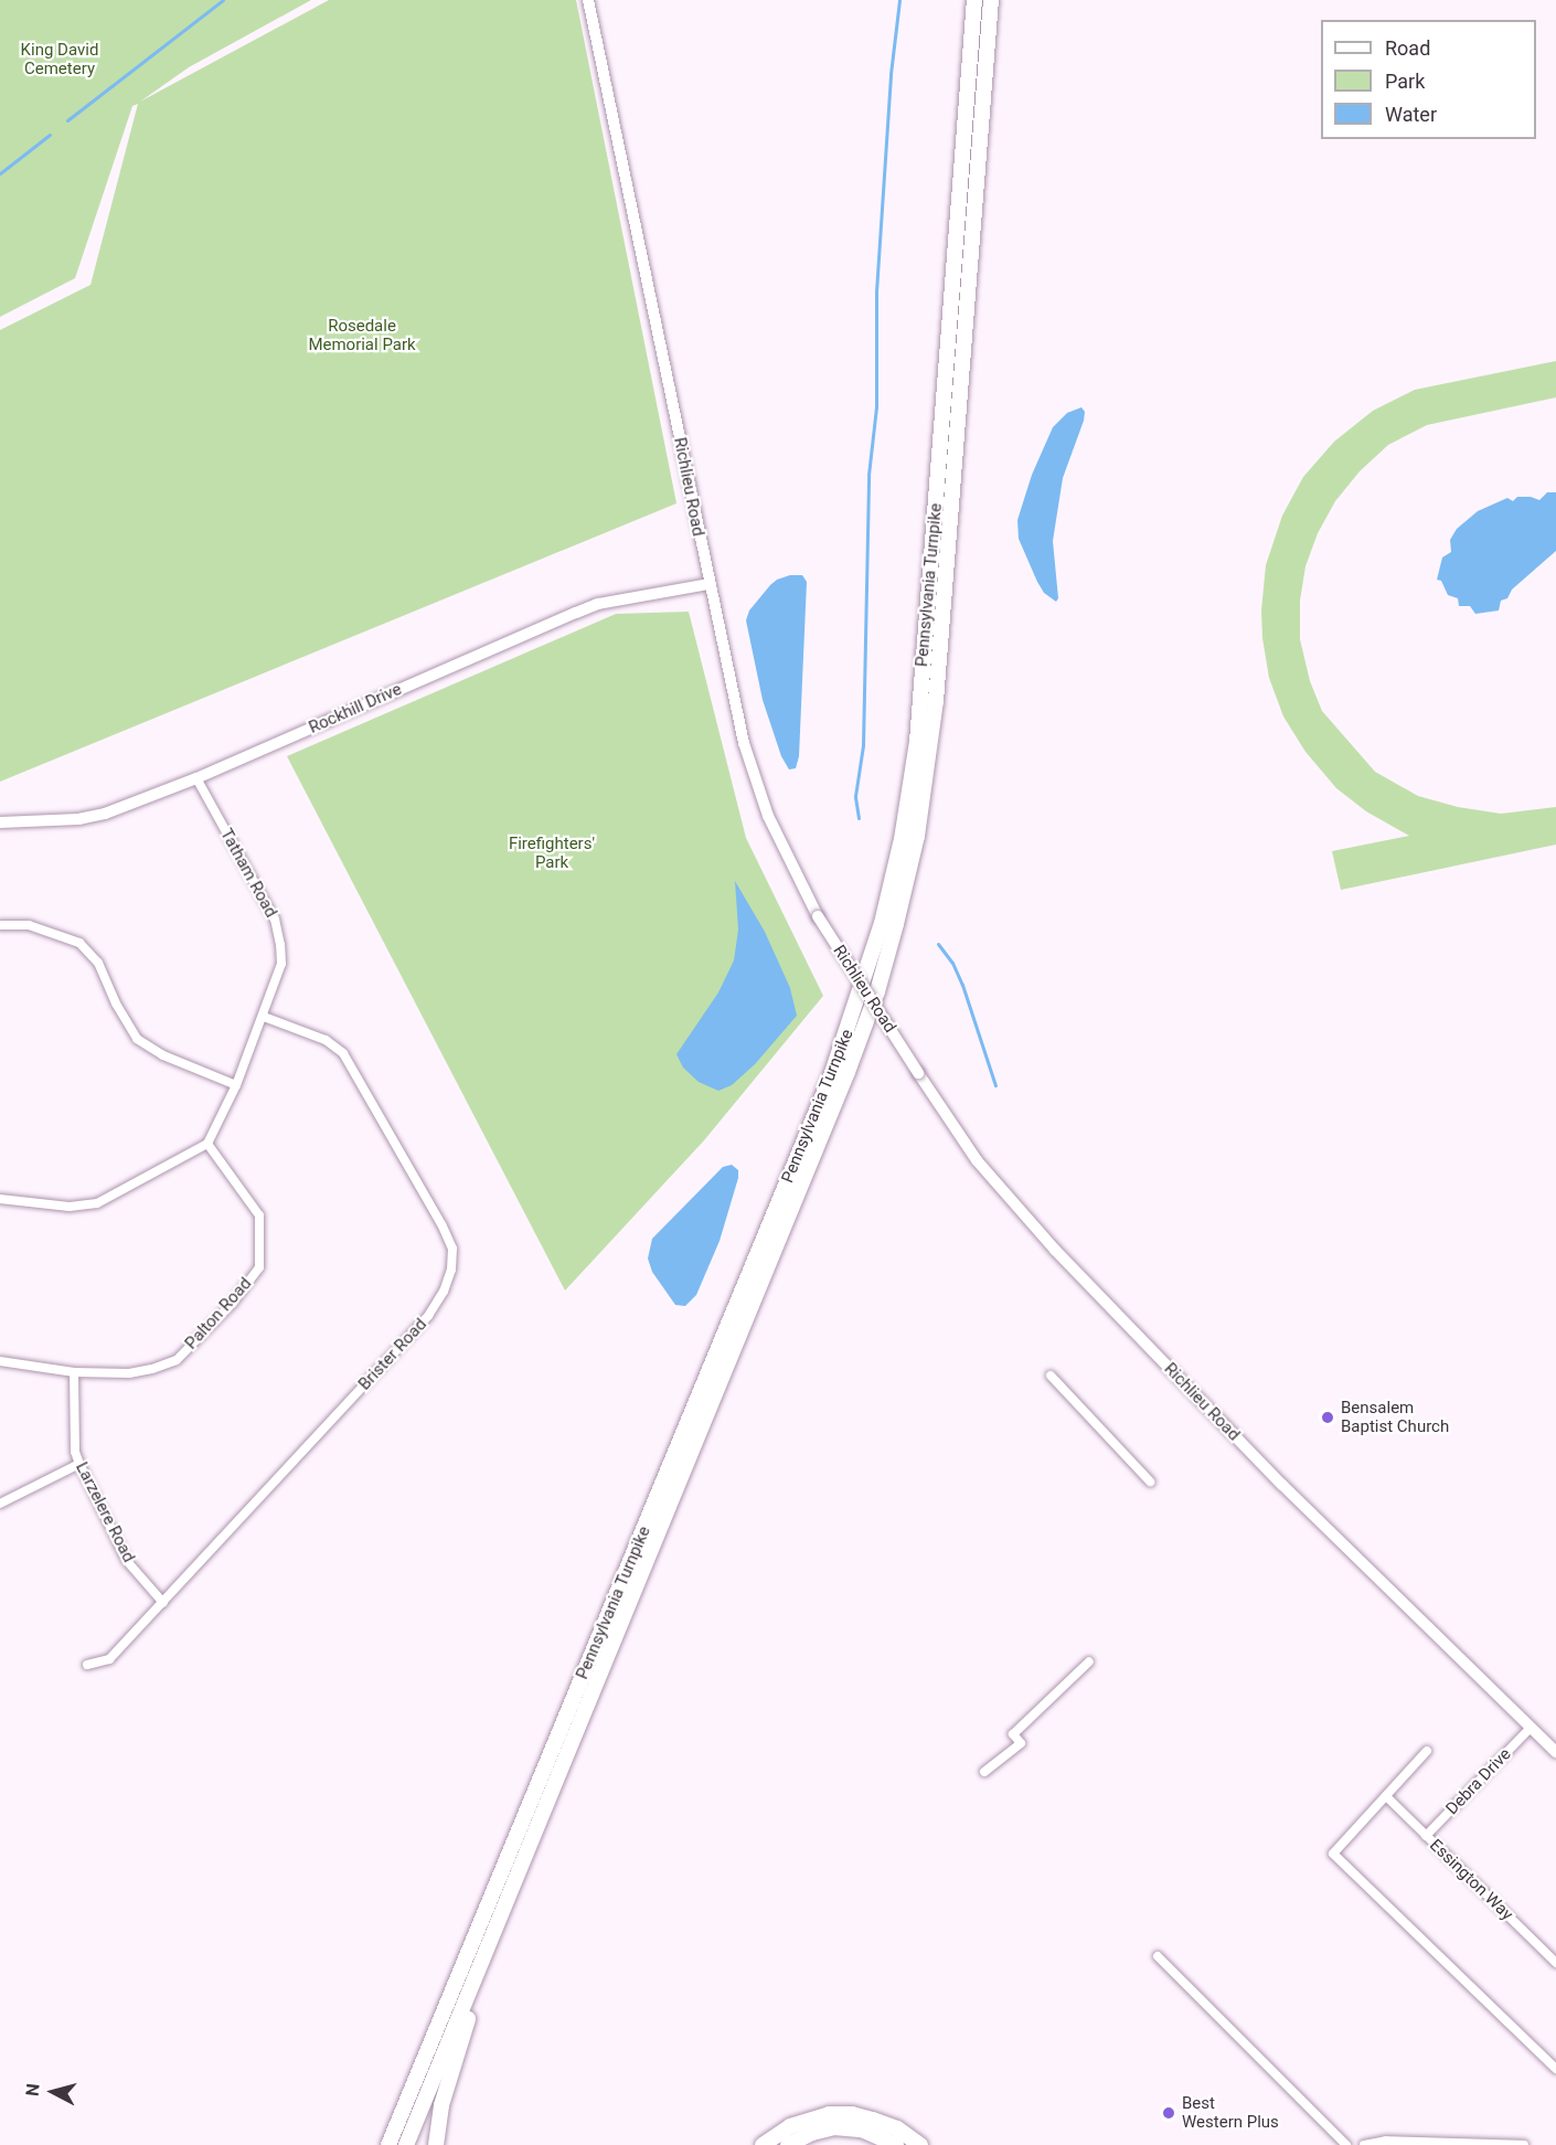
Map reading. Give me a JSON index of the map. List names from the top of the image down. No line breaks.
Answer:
{"streets":{"highway":["Pennsylvania Turnpike"],"main road":["Richlieu Road","Rockhill Drive"],"street":["Tatham Road","Palton Road","Brister Road","Larzelere Road","Debra Drive","Essington Way"]},"crossings":[["Richlieu Road","Rockhill Drive"],["Richlieu Road","Debra Drive"],["Rockhill Drive","Tatham Road"],["Tatham Road","Palton Road"],["Tatham Road","Brister Road"],["Palton Road","Larzelere Road"],["Brister Road","Larzelere Road"],["Debra Drive","Essington Way"]],"parks":["King David Cemetery","Rosedale Memorial Park","Firefighters' Park"],"places":["Bensalem Baptist Church","Best Western Plus"],"legend":["Road","Park","Water"],"north":"left"}
